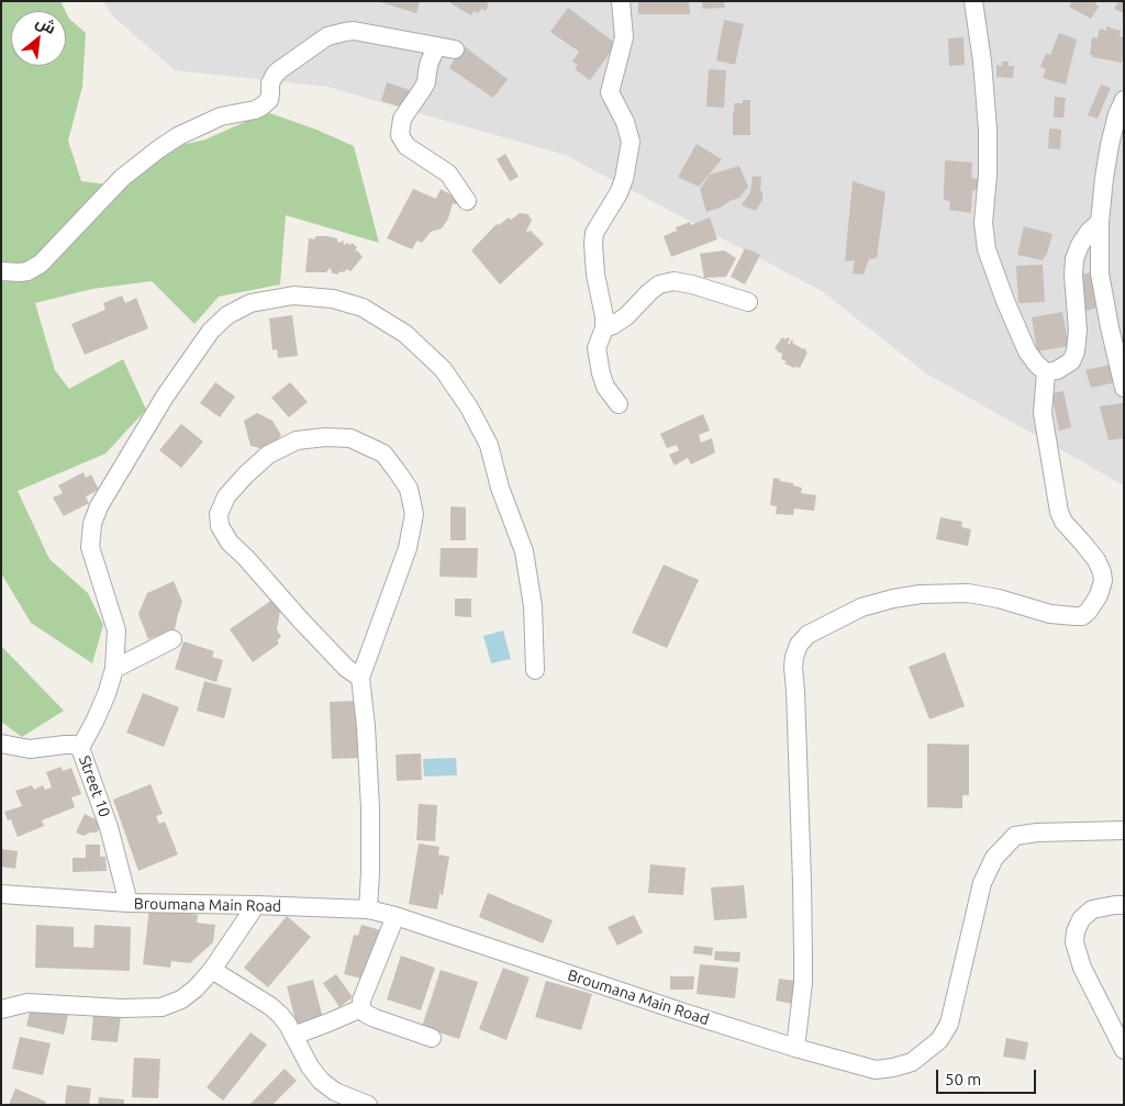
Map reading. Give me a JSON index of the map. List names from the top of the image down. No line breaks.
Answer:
{"streets":{"street":["Street 10","Broumana Main Road"]},"crossings":[["Street 10","Broumana Main Road"]],"scale_bar":"50 m","north":"top right"}
